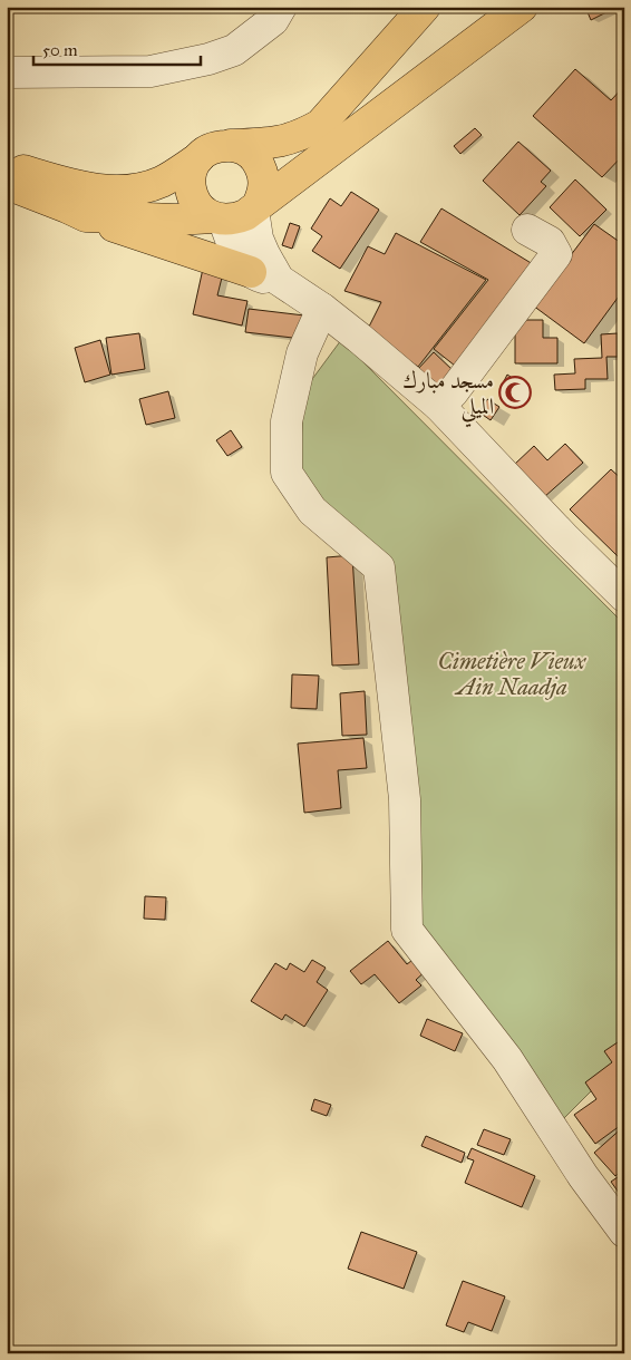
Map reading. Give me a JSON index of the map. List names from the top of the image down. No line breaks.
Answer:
{"parks":["Cimetière Vieux Ain Naadja"],"places":{"mosque":["مسجد مبارك الميلي"]},"scale_bar":"50 m"}
